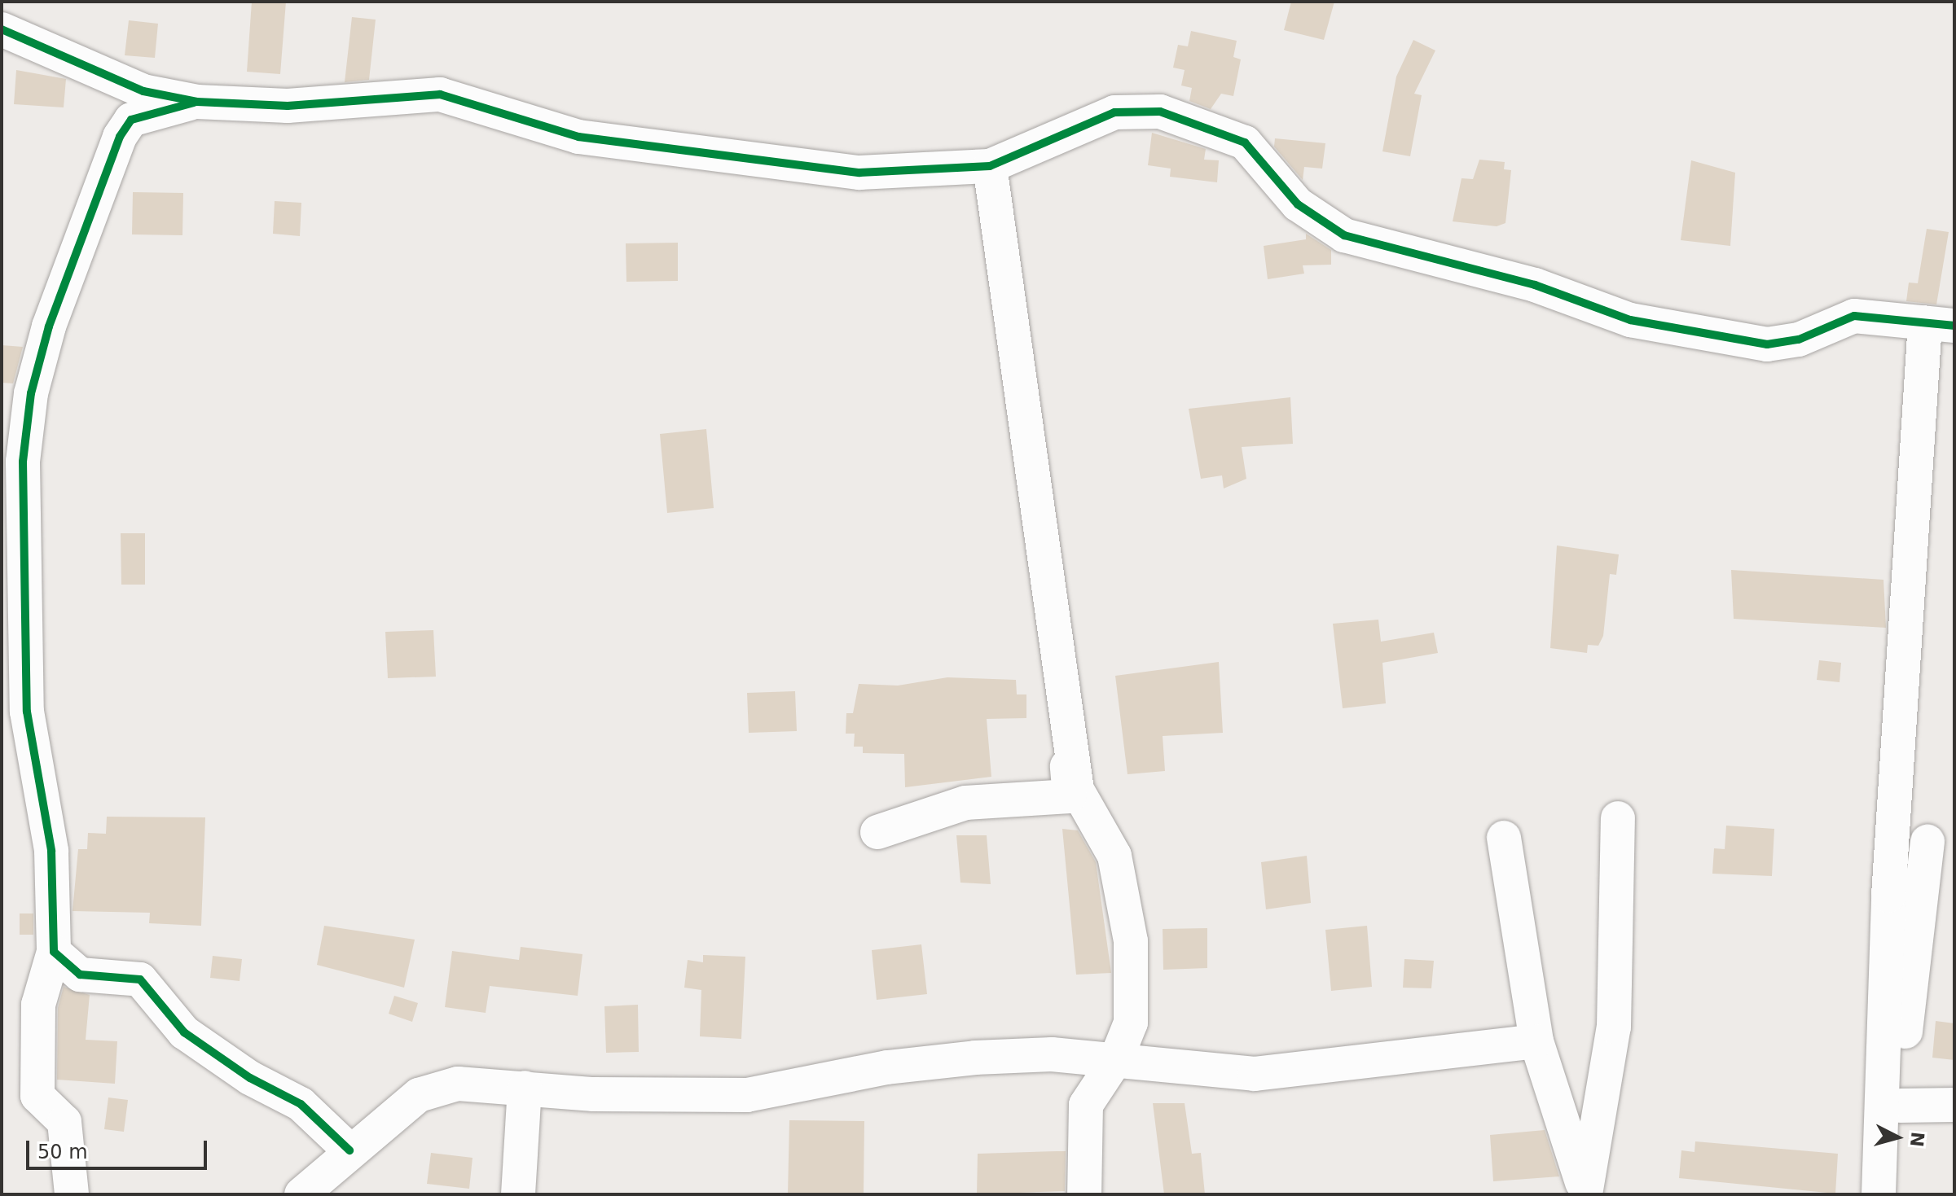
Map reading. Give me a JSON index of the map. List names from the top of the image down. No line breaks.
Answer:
{"scale_bar":"50 m","north":"right"}
